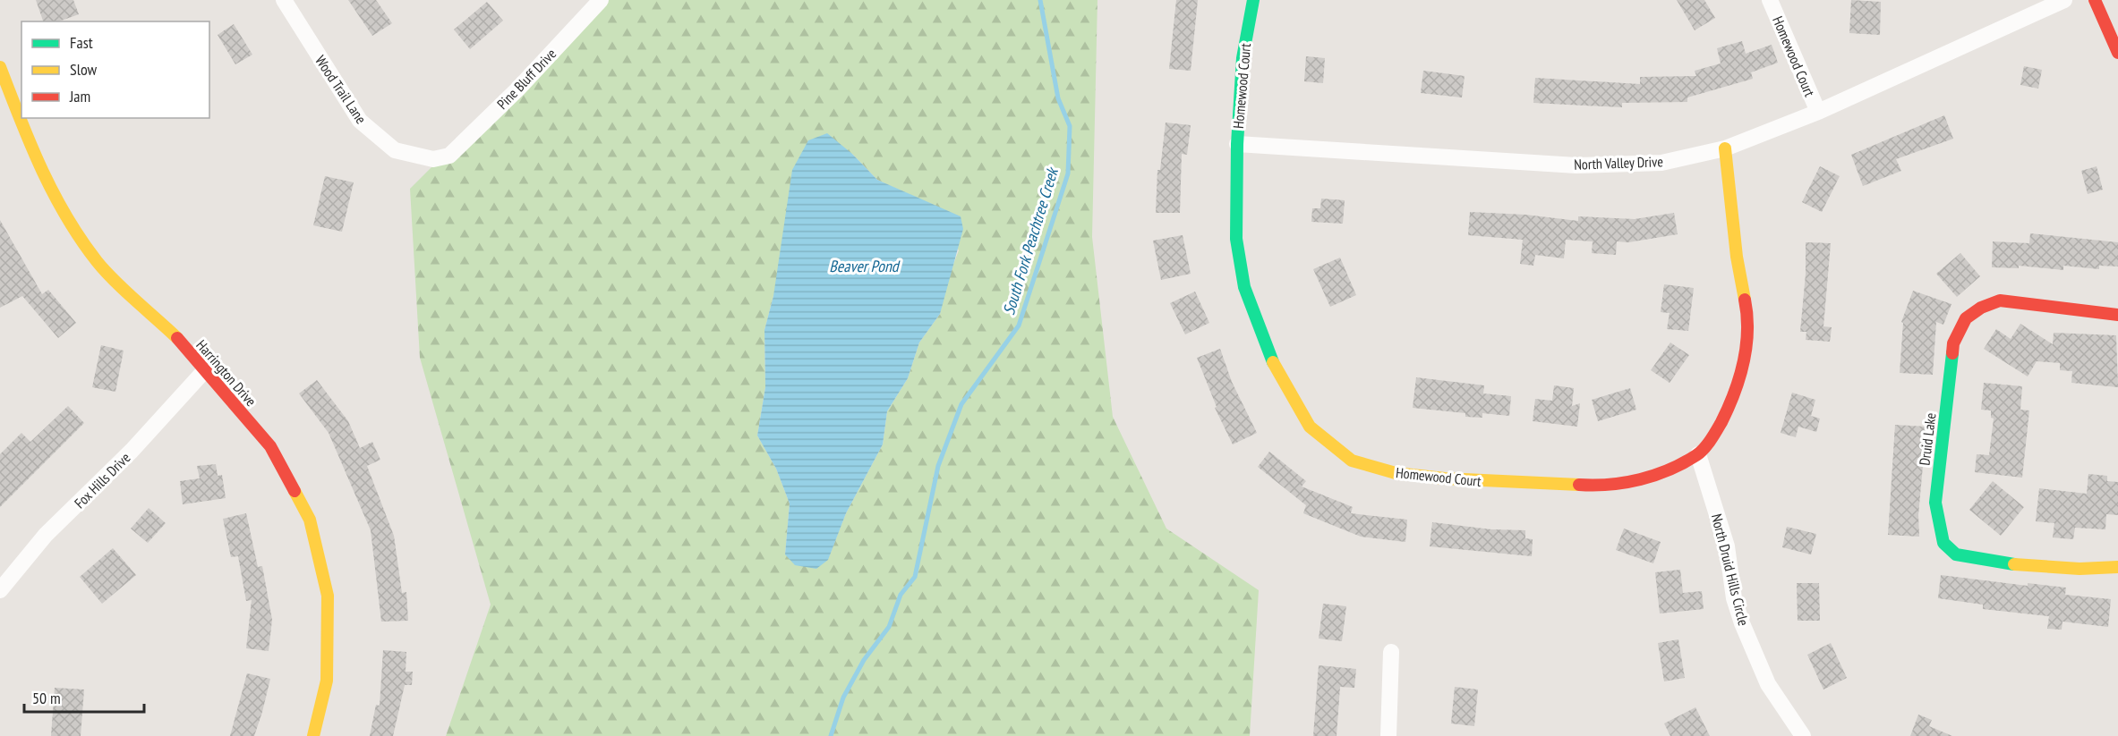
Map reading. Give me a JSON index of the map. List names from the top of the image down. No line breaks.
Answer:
{"streets":{"street":["Homewood Court","Pine Bluff Drive","Wood Trail Lane","North Valley Drive","Harrington Drive","Druid Lake","Fox Hills Drive","North Druid Hills Circle"]},"crossings":[["Homewood Court","North Valley Drive"],["Homewood Court","North Druid Hills Circle"],["Pine Bluff Drive","Wood Trail Lane"],["Harrington Drive","Fox Hills Drive"]],"water":["South Fork Peachtree Creek","Beaver Pond"],"legend":["Fast","Slow","Jam"],"scale_bar":"50 m"}
